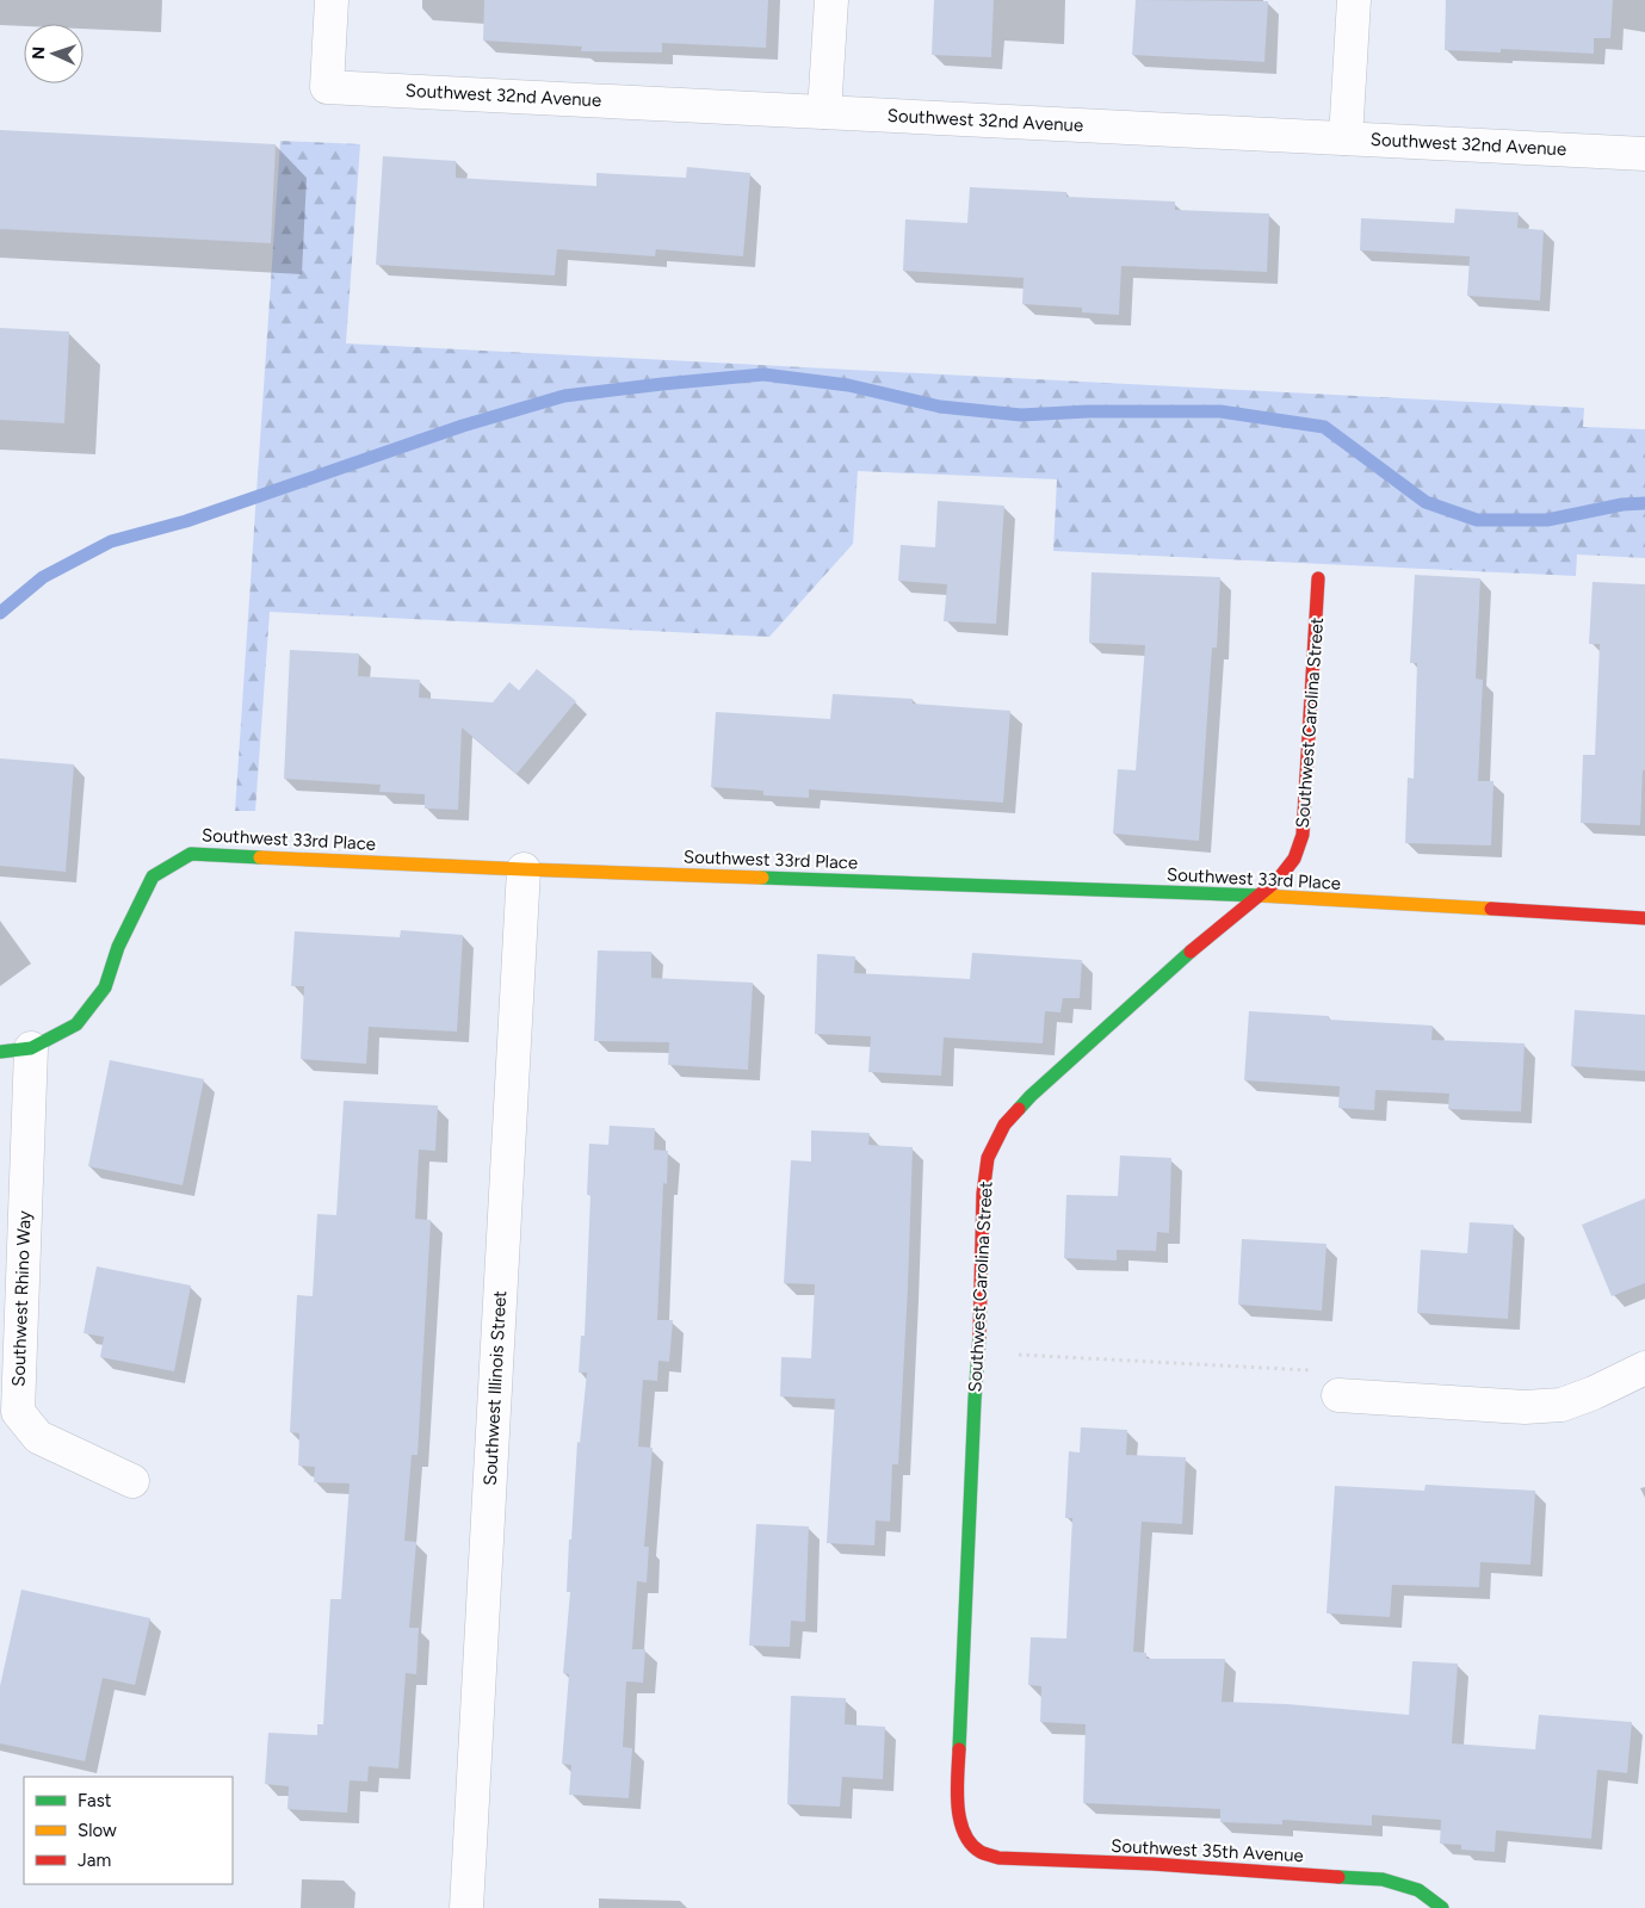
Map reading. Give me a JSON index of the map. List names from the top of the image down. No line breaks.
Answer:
{"streets":{"street":["Southwest 32nd Avenue","Southwest Carolina Street","Southwest 33rd Place","Southwest Rhino Way","Southwest Illinois Street","Southwest 35th Avenue"]},"crossings":[["Southwest Carolina Street","Southwest 33rd Place"],["Southwest Carolina Street","Southwest 35th Avenue"],["Southwest 33rd Place","Southwest Rhino Way"],["Southwest 33rd Place","Southwest Illinois Street"]],"legend":["Fast","Slow","Jam"],"north":"left"}
